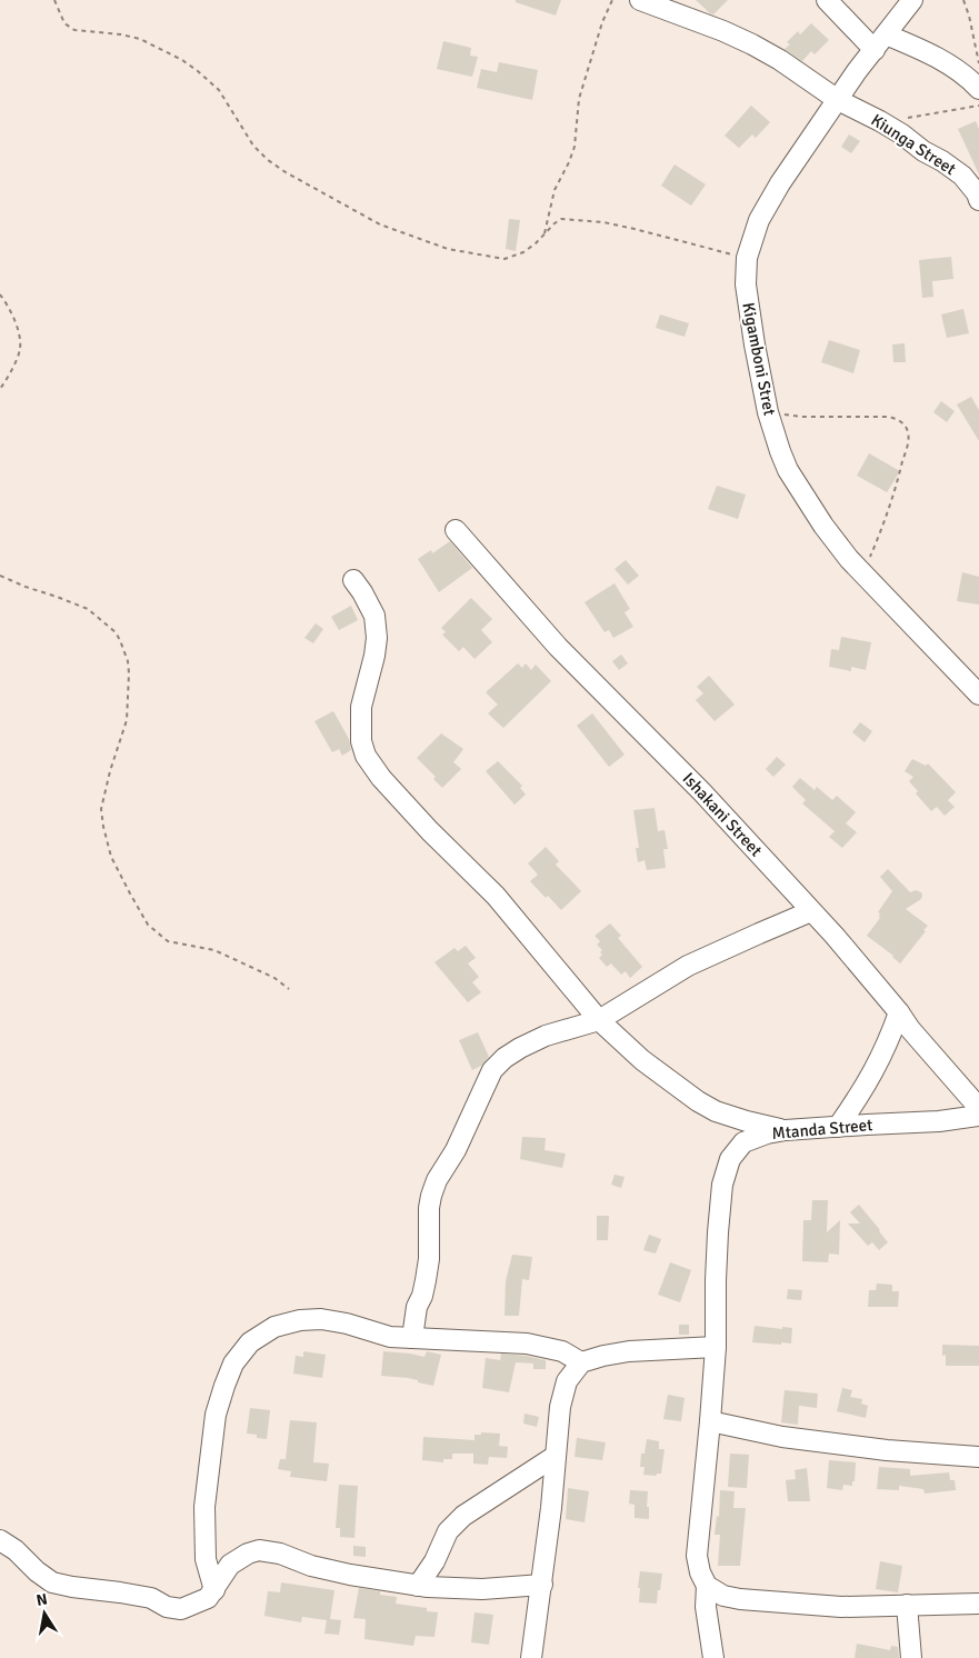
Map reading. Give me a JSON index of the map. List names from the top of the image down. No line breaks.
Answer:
{"streets":{"street":["Kiunga Street","Kigamboni Stret","Ishakani Street","Mtanda Street"]},"crossings":[["Kiunga Street","Kigamboni Stret"]],"north":"top"}
